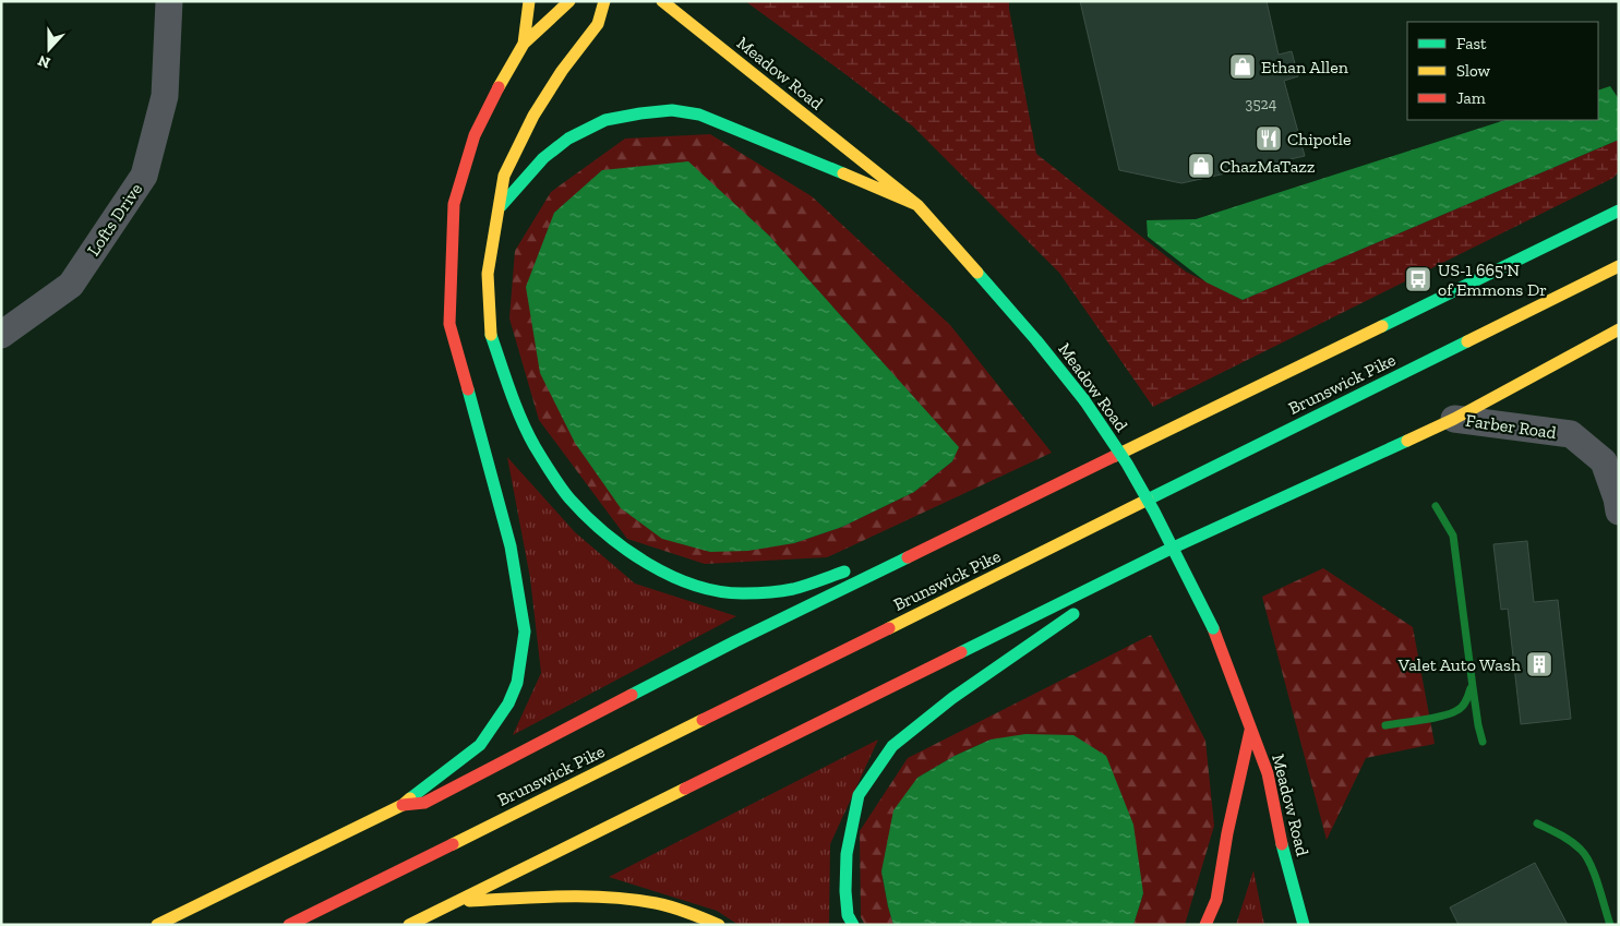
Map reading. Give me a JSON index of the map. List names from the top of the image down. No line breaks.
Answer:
{"streets":{"main road":["Meadow Road","Brunswick Pike"],"street":["Lofts Drive","Farber Road"]},"places":{"shop":["Ethan Allen","ChazMaTazz"],"restaurant":["Chipotle"],"bus stop":["US-1 665'N of Emmons Dr"],"building":["Valet Auto Wash"]},"house_numbers":["3524"],"legend":["Fast","Slow","Jam"],"north":"bottom"}
